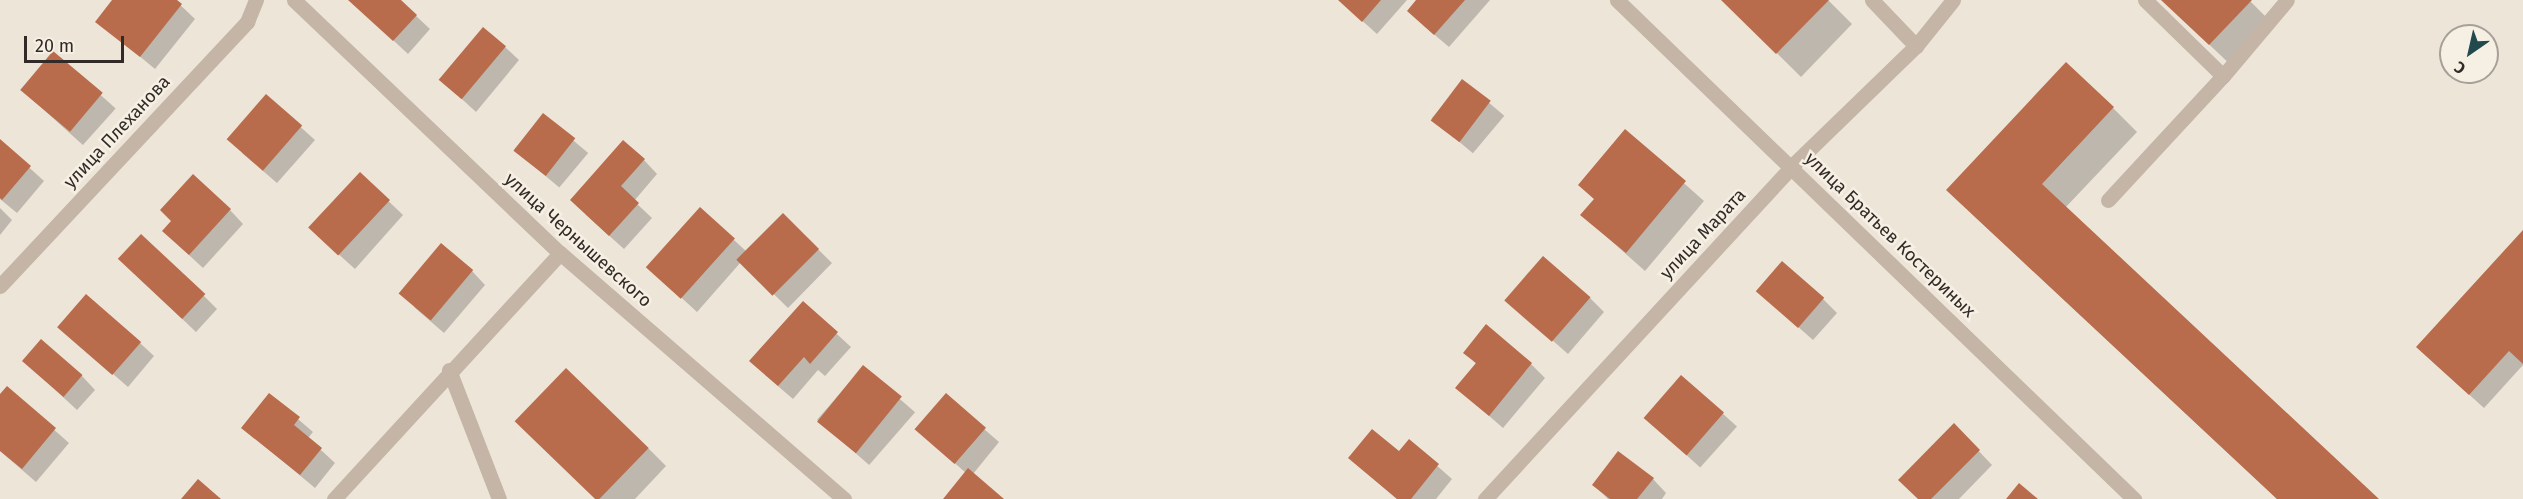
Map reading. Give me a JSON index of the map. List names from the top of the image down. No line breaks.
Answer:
{"streets":{"street":["улица Плеханова","улица Марата","улица Братьев Костериных","улица Чернышевского"]},"crossings":[["улица Марата","улица Братьев Костериных"]],"scale_bar":"20 m","north":"bottom left"}
